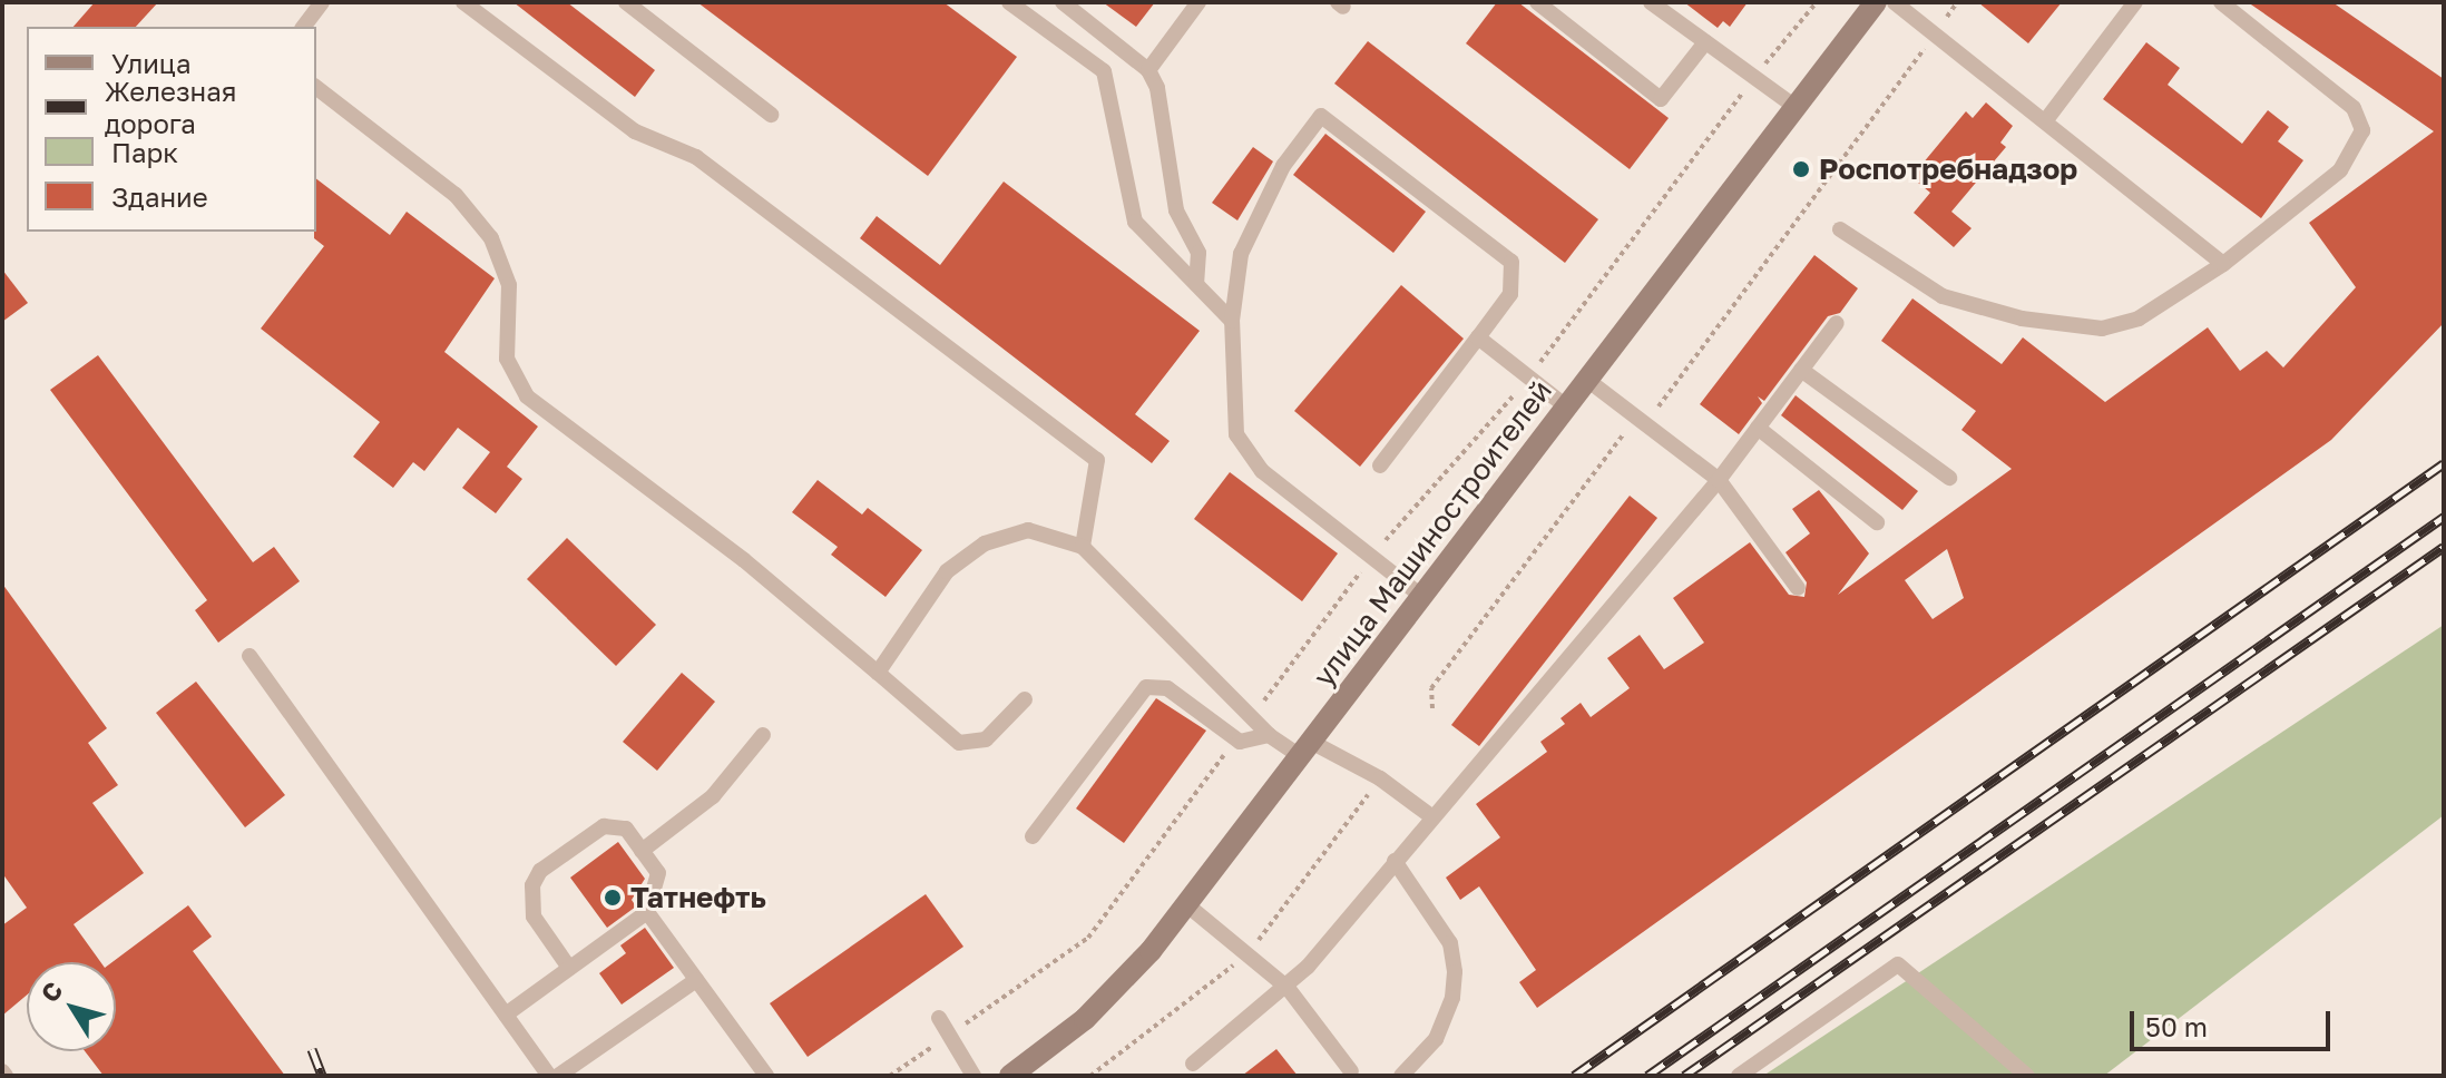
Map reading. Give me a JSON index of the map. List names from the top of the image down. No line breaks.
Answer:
{"streets":{"main road":["улица Машиностроителей"]},"places":["Роспотребнадзор","Татнефть"],"legend":["Улица","Железная дорога","Парк","Здание"],"scale_bar":"50 m","north":"top left"}
